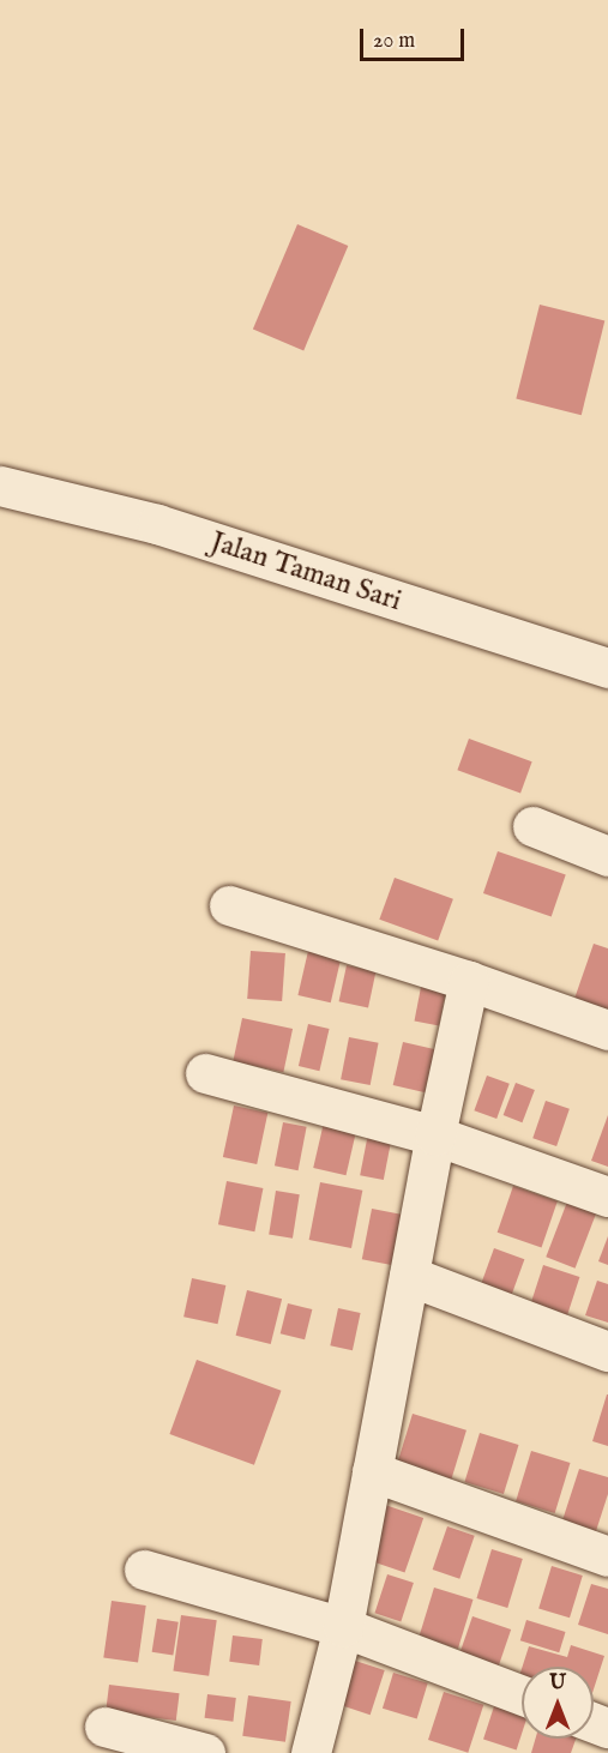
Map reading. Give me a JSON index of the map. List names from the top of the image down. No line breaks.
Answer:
{"streets":{"street":["Jalan Taman Sari"]},"scale_bar":"20 m","north":"top"}
